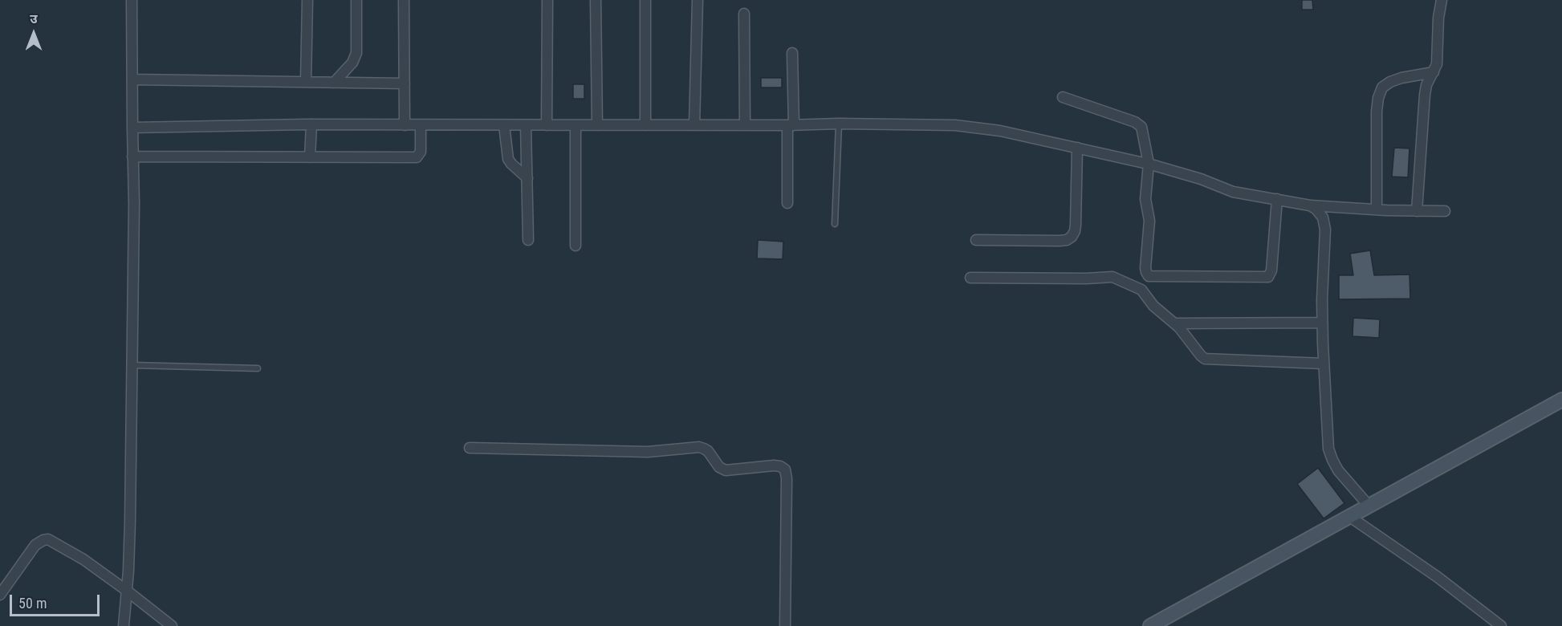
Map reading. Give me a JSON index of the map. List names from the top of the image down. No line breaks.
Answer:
{"scale_bar":"50 m","north":"top"}
